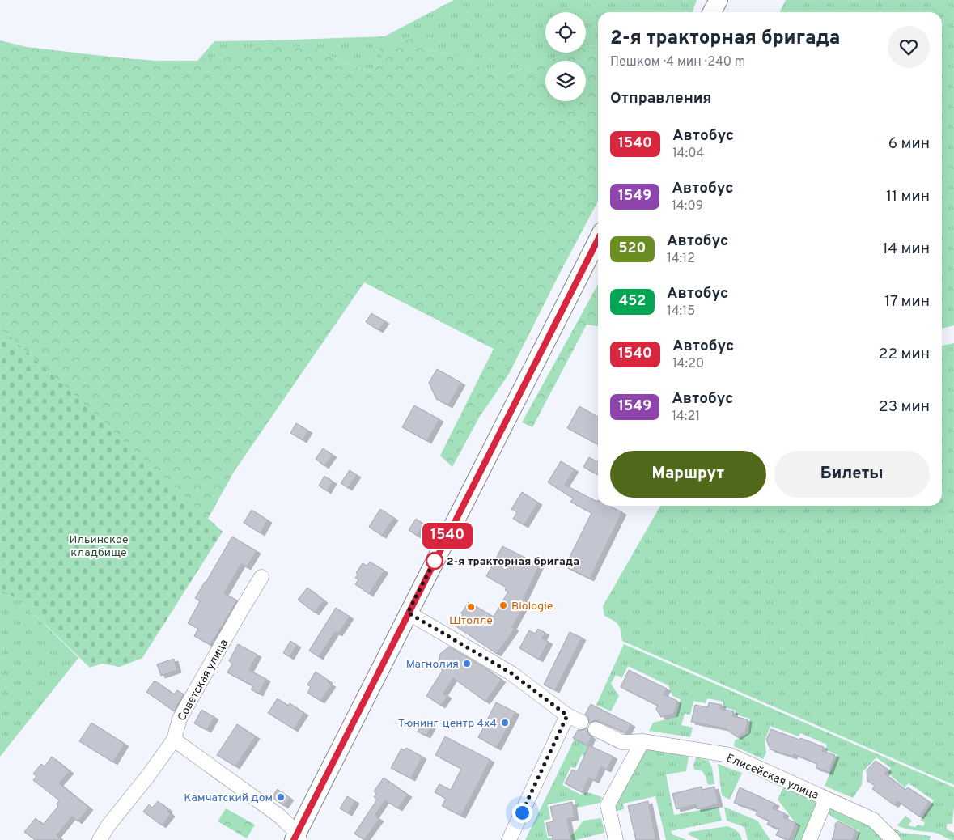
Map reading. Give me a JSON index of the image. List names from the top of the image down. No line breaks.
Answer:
{"streets":{"street":["Советская улица","Елисейская улица"]},"parks":["Ильинское кладбище"],"places":["2-я тракторная бригада","Biologie","Штолле","Магнолия","Тюнинг-центр 4х4","Камчатский дом"],"lines":["bus line 1540"],"page":{"on_map":"1540","heading":[["2-я тракторная бригада","Пешком · 4 мин · 240 m"],"Отправления"],"list":[{"mark":"1540","name":"Автобус","note":"14:04","value":"6 мин"},{"mark":"1549","name":"Автобус","note":"14:09","value":"11 мин"},{"mark":"520","name":"Автобус","note":"14:12","value":"14 мин"},{"mark":"452","name":"Автобус","note":"14:15","value":"17 мин"},{"mark":"1540","name":"Автобус","note":"14:20","value":"22 мин"},{"mark":"1549","name":"Автобус","note":"14:21","value":"23 мин"}],"buttons":["Маршрут","Билеты"]}}
